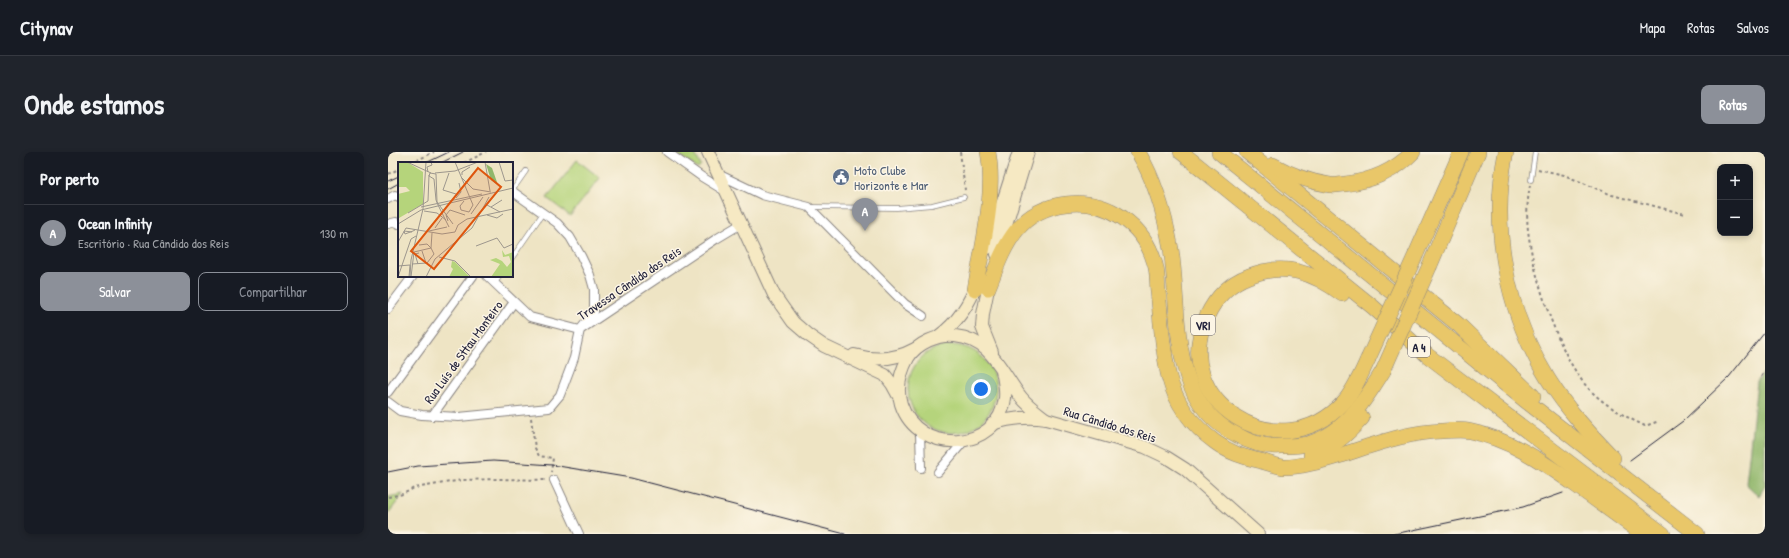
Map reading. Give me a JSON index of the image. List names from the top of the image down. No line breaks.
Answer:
{"streets":{"highway":["VRI","A 4"],"main road":["Rua Cândido dos Reis"],"street":["Travessa Cândido dos Reis","Rua Luís de Sttau Monteiro"]},"crossings":[["Travessa Cândido dos Reis","Rua Luís de Sttau Monteiro"],["VRI","A 4"]],"places":{"public building":["Moto Clube Horizonte e Mar"]},"page":{"header":"Citynav","nav":["Mapa","Rotas","Salvos"],"title":"Onde estamos","buttons":["Rotas",["Salvar","Compartilhar"]],"heading":"Por perto","map_buttons":["+","−"],"pins":"A","list":[{"mark":"A","name":"Ocean Infinity","note":"Escritório · Rua Cândido dos Reis","value":"130 m"}]}}
